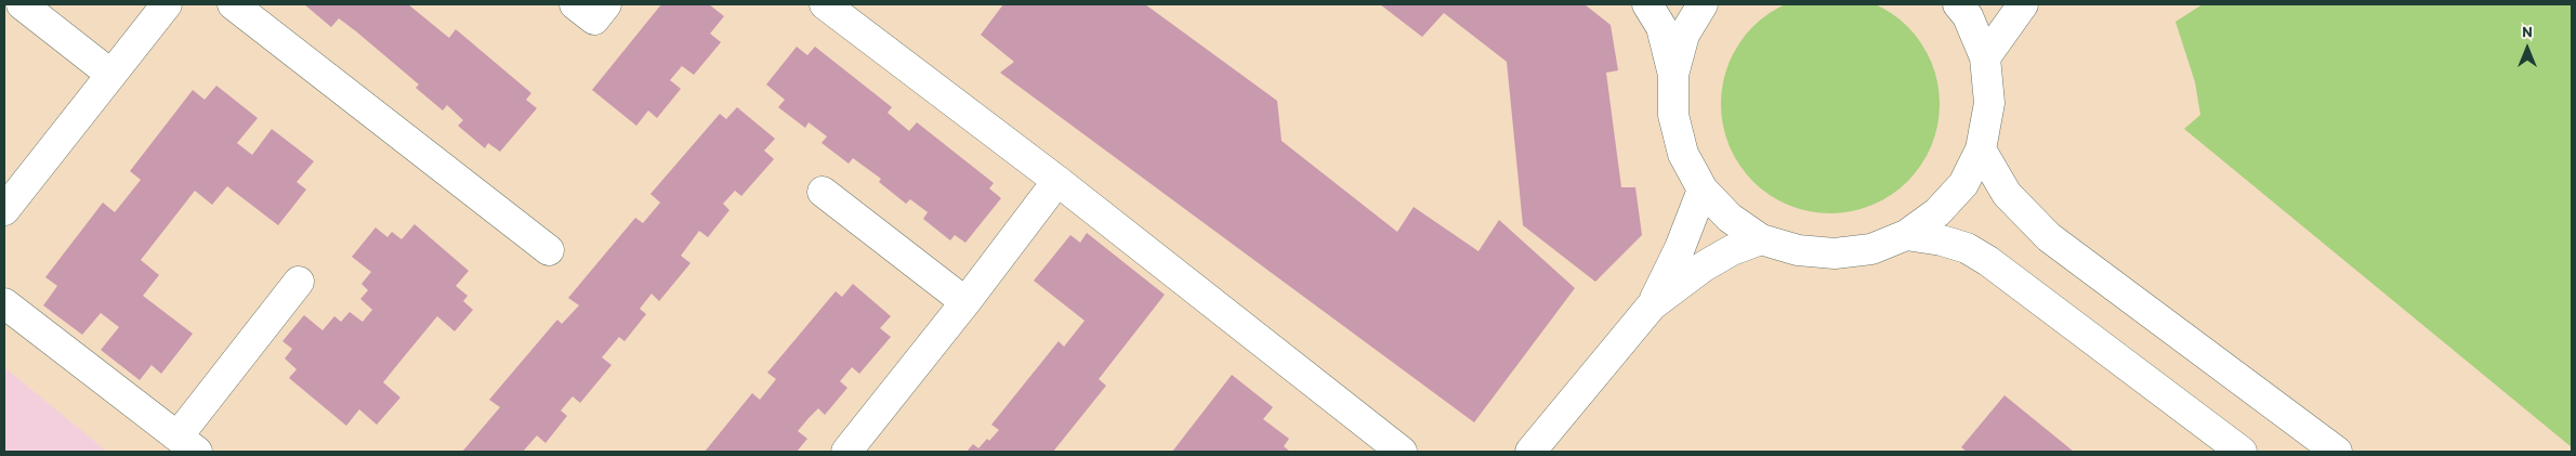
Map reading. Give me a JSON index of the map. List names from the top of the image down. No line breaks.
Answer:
{"north":"top"}
